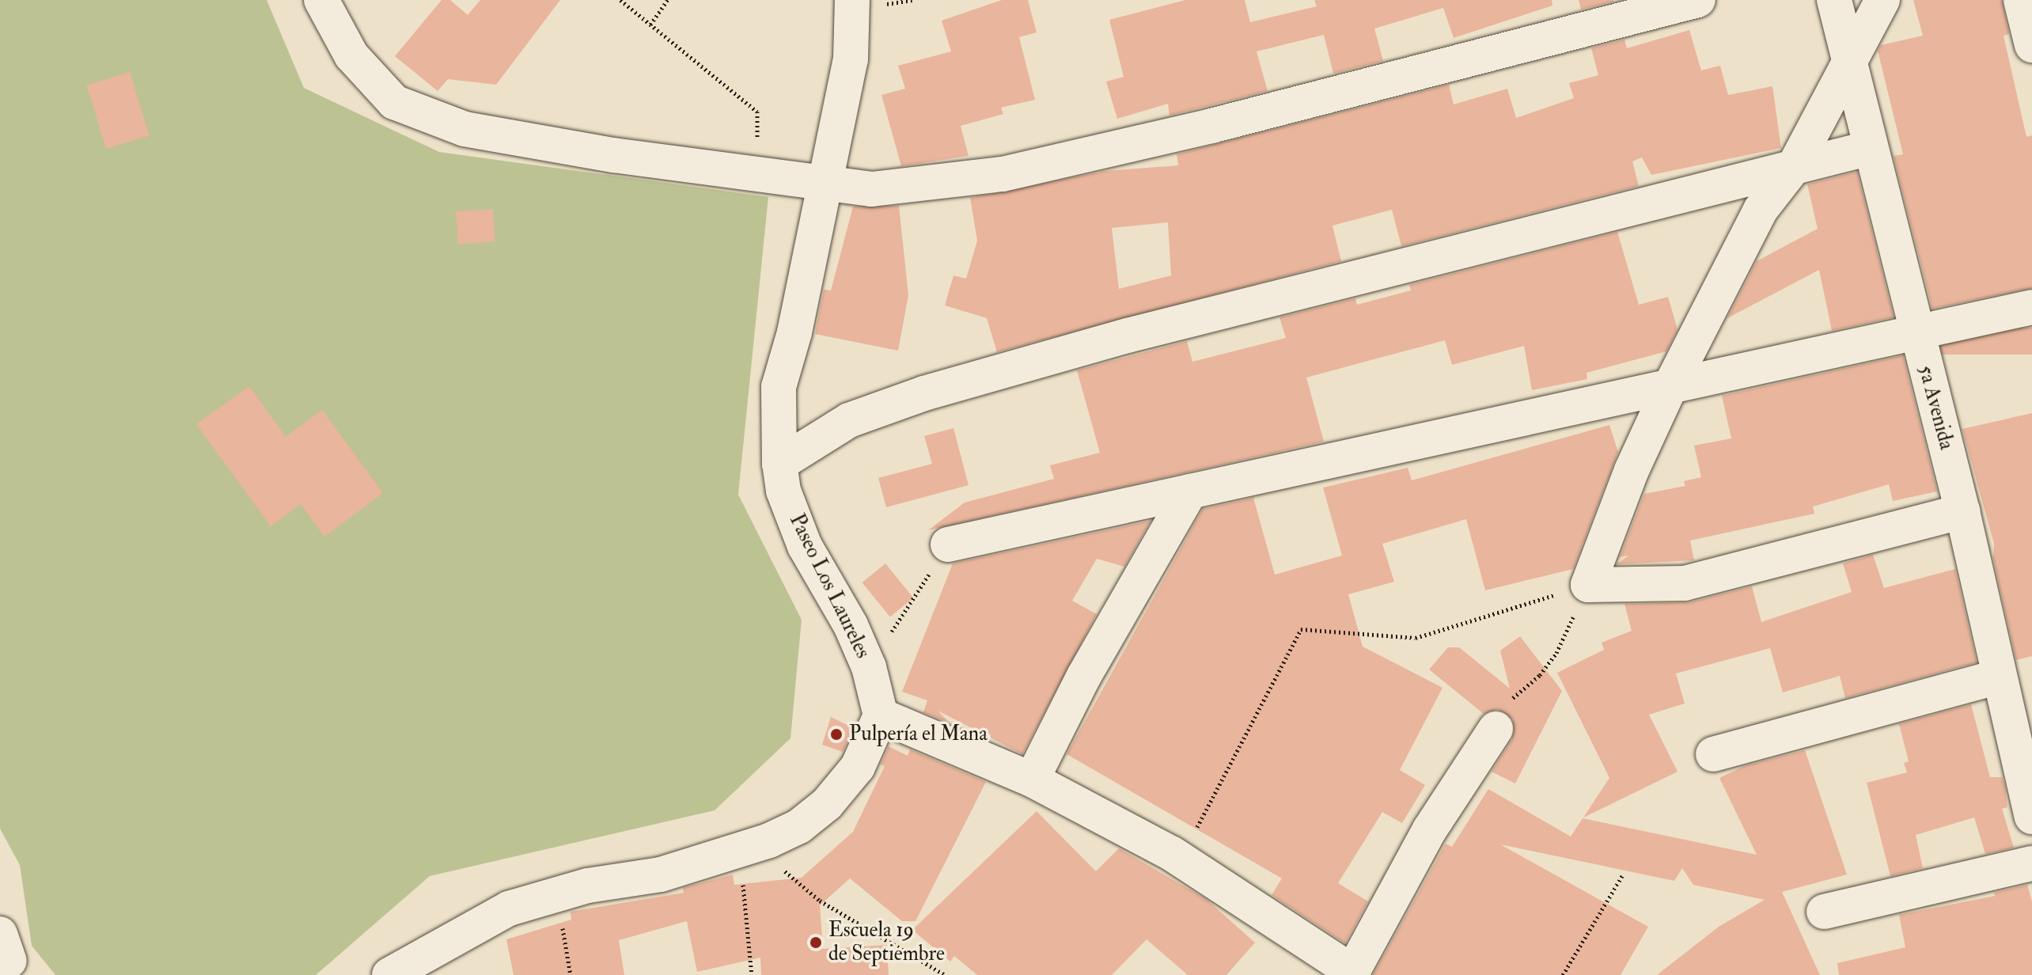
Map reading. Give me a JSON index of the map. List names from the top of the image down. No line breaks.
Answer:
{"streets":{"street":["5a Avenida","Paseo Los Laureles"]},"places":["Pulpería el Mana","Escuela 19 de Septiembre"]}
